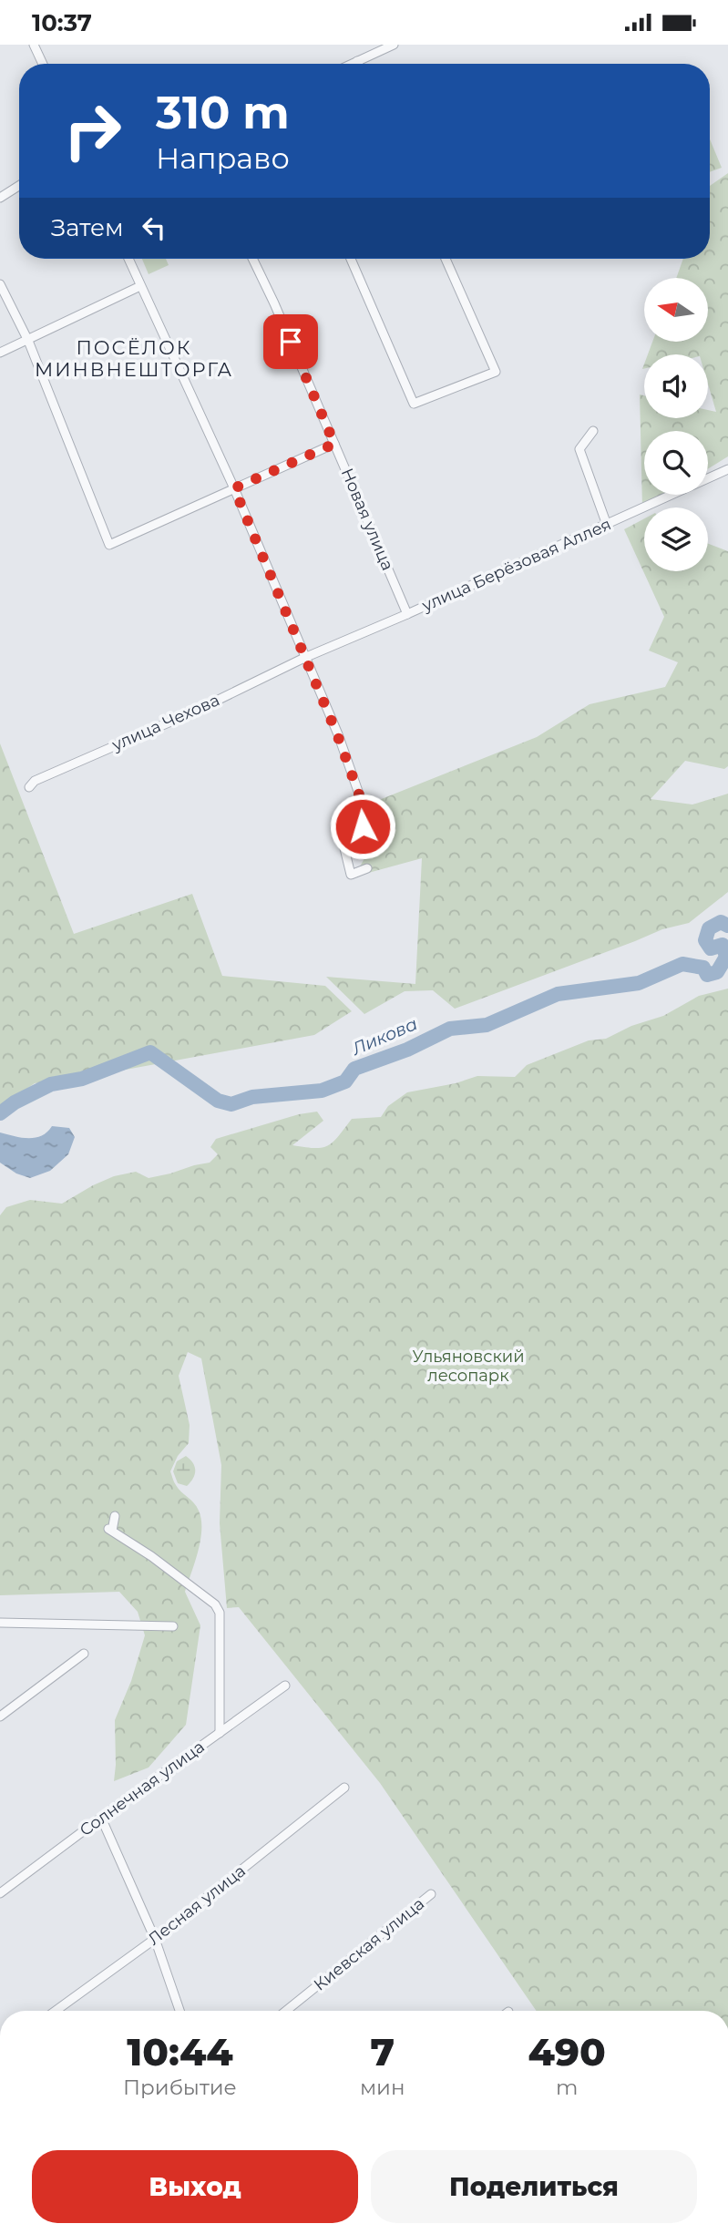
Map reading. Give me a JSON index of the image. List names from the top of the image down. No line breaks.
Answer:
{"streets":{"street":["Новая улица","улица Берёзовая Аллея","улица Чехова","Солнечная улица","Лесная улица","Киевская улица"]},"crossings":[["Новая улица","улица Берёзовая Аллея"],["улица Берёзовая Аллея","улица Чехова"]],"districts":["ПОСЁЛОК МИНВНЕШТОРГА"],"water":["Ликова"],"parks":["Ульяновский лесопарк"],"north":"left","page":{"status":"10:37","turn":["310 m","Направо"],"then":"Затем","eta":["10:44","Прибытие","7","мин","490","m"],"buttons":["Выход","Поделиться"]}}
